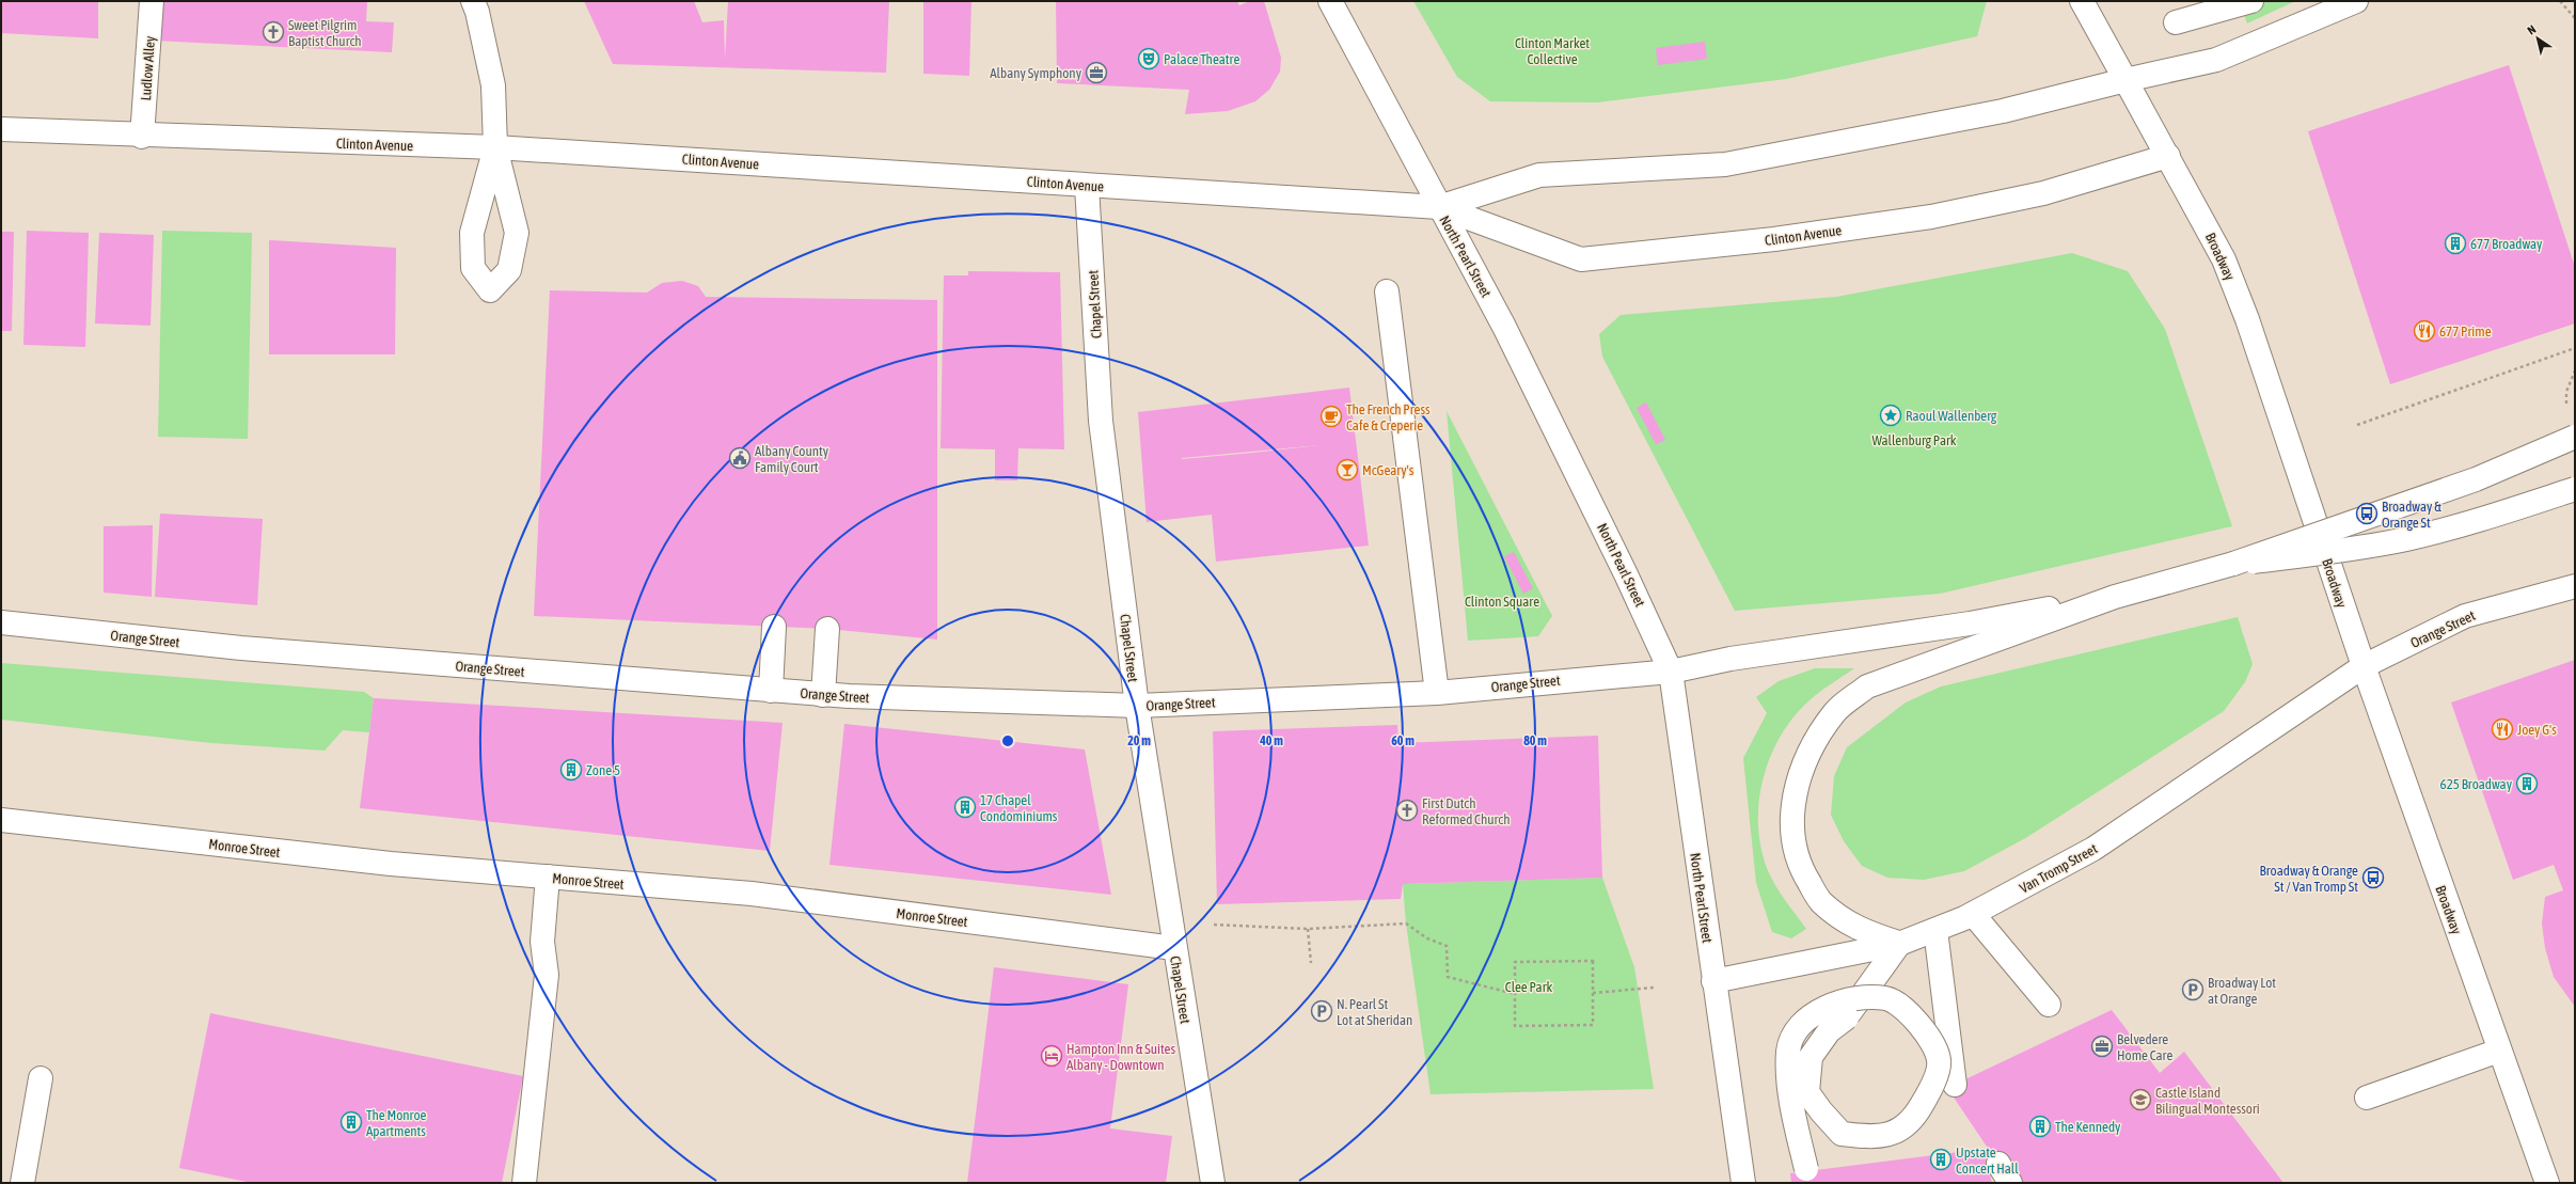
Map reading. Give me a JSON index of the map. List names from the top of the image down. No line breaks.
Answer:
{"streets":{"main road":["Ludlow Alley","Clinton Avenue","North Pearl Street","Broadway","Chapel Street","Orange Street","Monroe Street","Van Tromp Street"]},"crossings":[["Ludlow Alley","Clinton Avenue"],["Clinton Avenue","North Pearl Street"],["Clinton Avenue","Broadway"],["Clinton Avenue","Chapel Street"],["North Pearl Street","Orange Street"],["North Pearl Street","Van Tromp Street"],["Broadway","Orange Street"],["Broadway","Van Tromp Street"],["Chapel Street","Orange Street"],["Chapel Street","Monroe Street"],["Orange Street","Van Tromp Street"]],"parks":["Clinton Market Collective","Wallenburg Park","Clinton Square","Clee Park"],"places":{"church":["Sweet Pilgrim Baptist Church","First Dutch Reformed Church"],"theatre":["Palace Theatre"],"office":["Albany Symphony","Belvedere Home Care"],"building":["677 Broadway","Zone 5","625 Broadway","17 Chapel Condominiums","The Monroe Apartments","The Kennedy","Upstate Concert Hall"],"restaurant":["677 Prime","Joey G's"],"place":["Raoul Wallenberg"],"cafe":["The French Press Cafe & Creperie"],"public building":["Albany County Family Court"],"bar":["McGeary's"],"bus stop":["Broadway & Orange St","Broadway & Orange St / Van Tromp St"],"parking":["Broadway Lot at Orange","N. Pearl St Lot at Sheridan"],"hotel":["Hampton Inn & Suites Albany - Downtown"],"school or university":["Castle Island Bilingual Montessori"]},"north":"top left","rings":["20 m","40 m","60 m","80 m"]}
